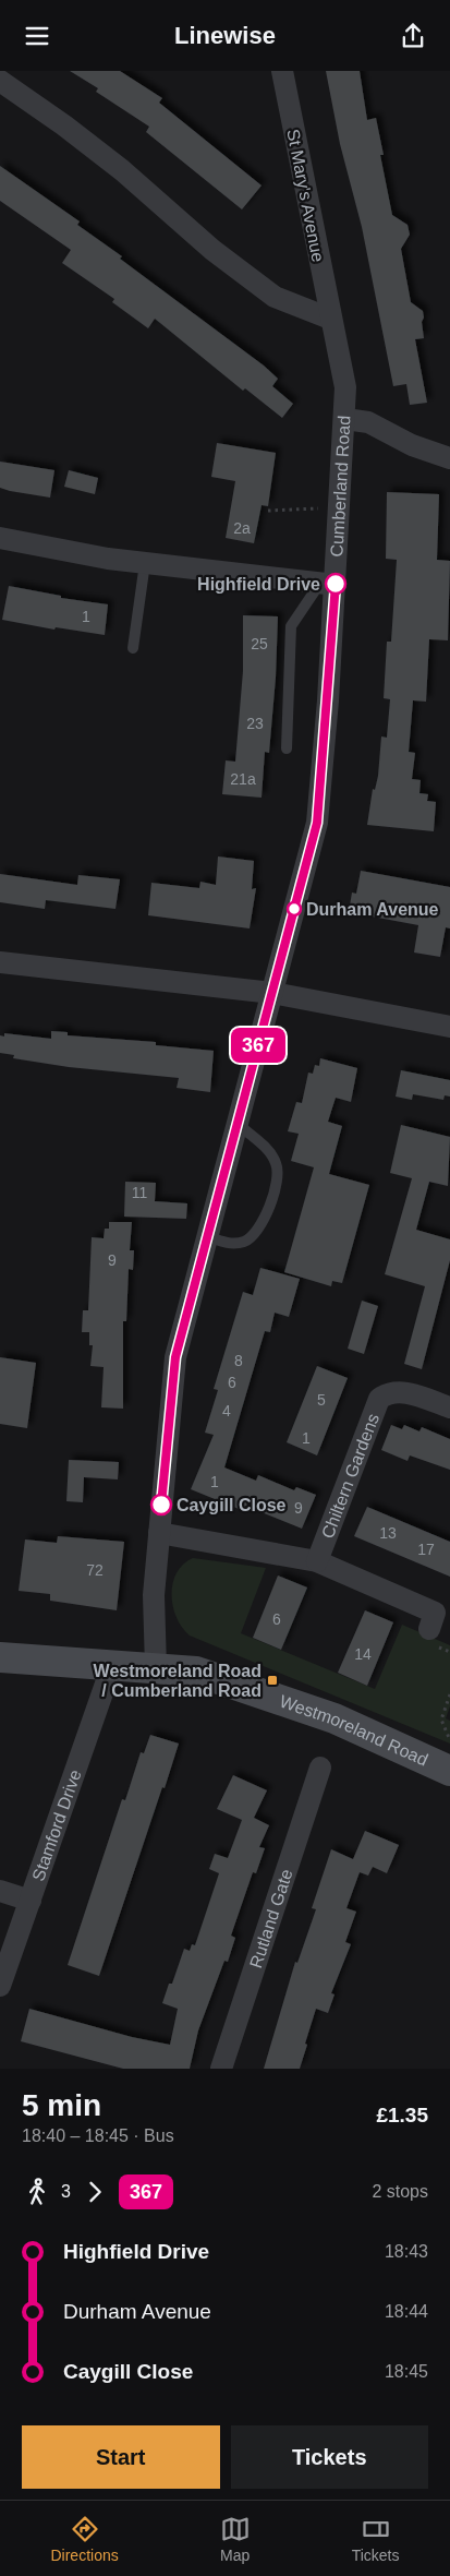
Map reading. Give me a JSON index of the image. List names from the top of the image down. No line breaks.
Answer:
{"streets":{"main road":["Westmoreland Road"],"street":["St Mary's Avenue","Cumberland Road","Chiltern Gardens","Stamford Drive","Rutland Gate"]},"crossings":[["St Mary's Avenue","Cumberland Road"],["Cumberland Road","Westmoreland Road"],["Westmoreland Road","Stamford Drive"]],"places":{"other":["Highfield Drive","Durham Avenue","Caygill Close"],"transit":["Westmoreland Road / Cumberland Road"]},"lines":["bus line 367"],"house_numbers":["2a","1","25","23","21a","11","9","8","6","5","4","1","1","9","13","17","72","6","14"],"page":{"header":"Linewise","on_map":"367","heading":["5 min","18:40 – 18:45 · Bus","£1.35"],"legs":["3","367","2 stops"],"list":[{"name":"Highfield Drive","value":"18:43"},{"name":"Durham Avenue","value":"18:44"},{"name":"Caygill Close","value":"18:45"}],"buttons":["Start","Tickets"],"tabs":["Directions","Map","Tickets"]}}
